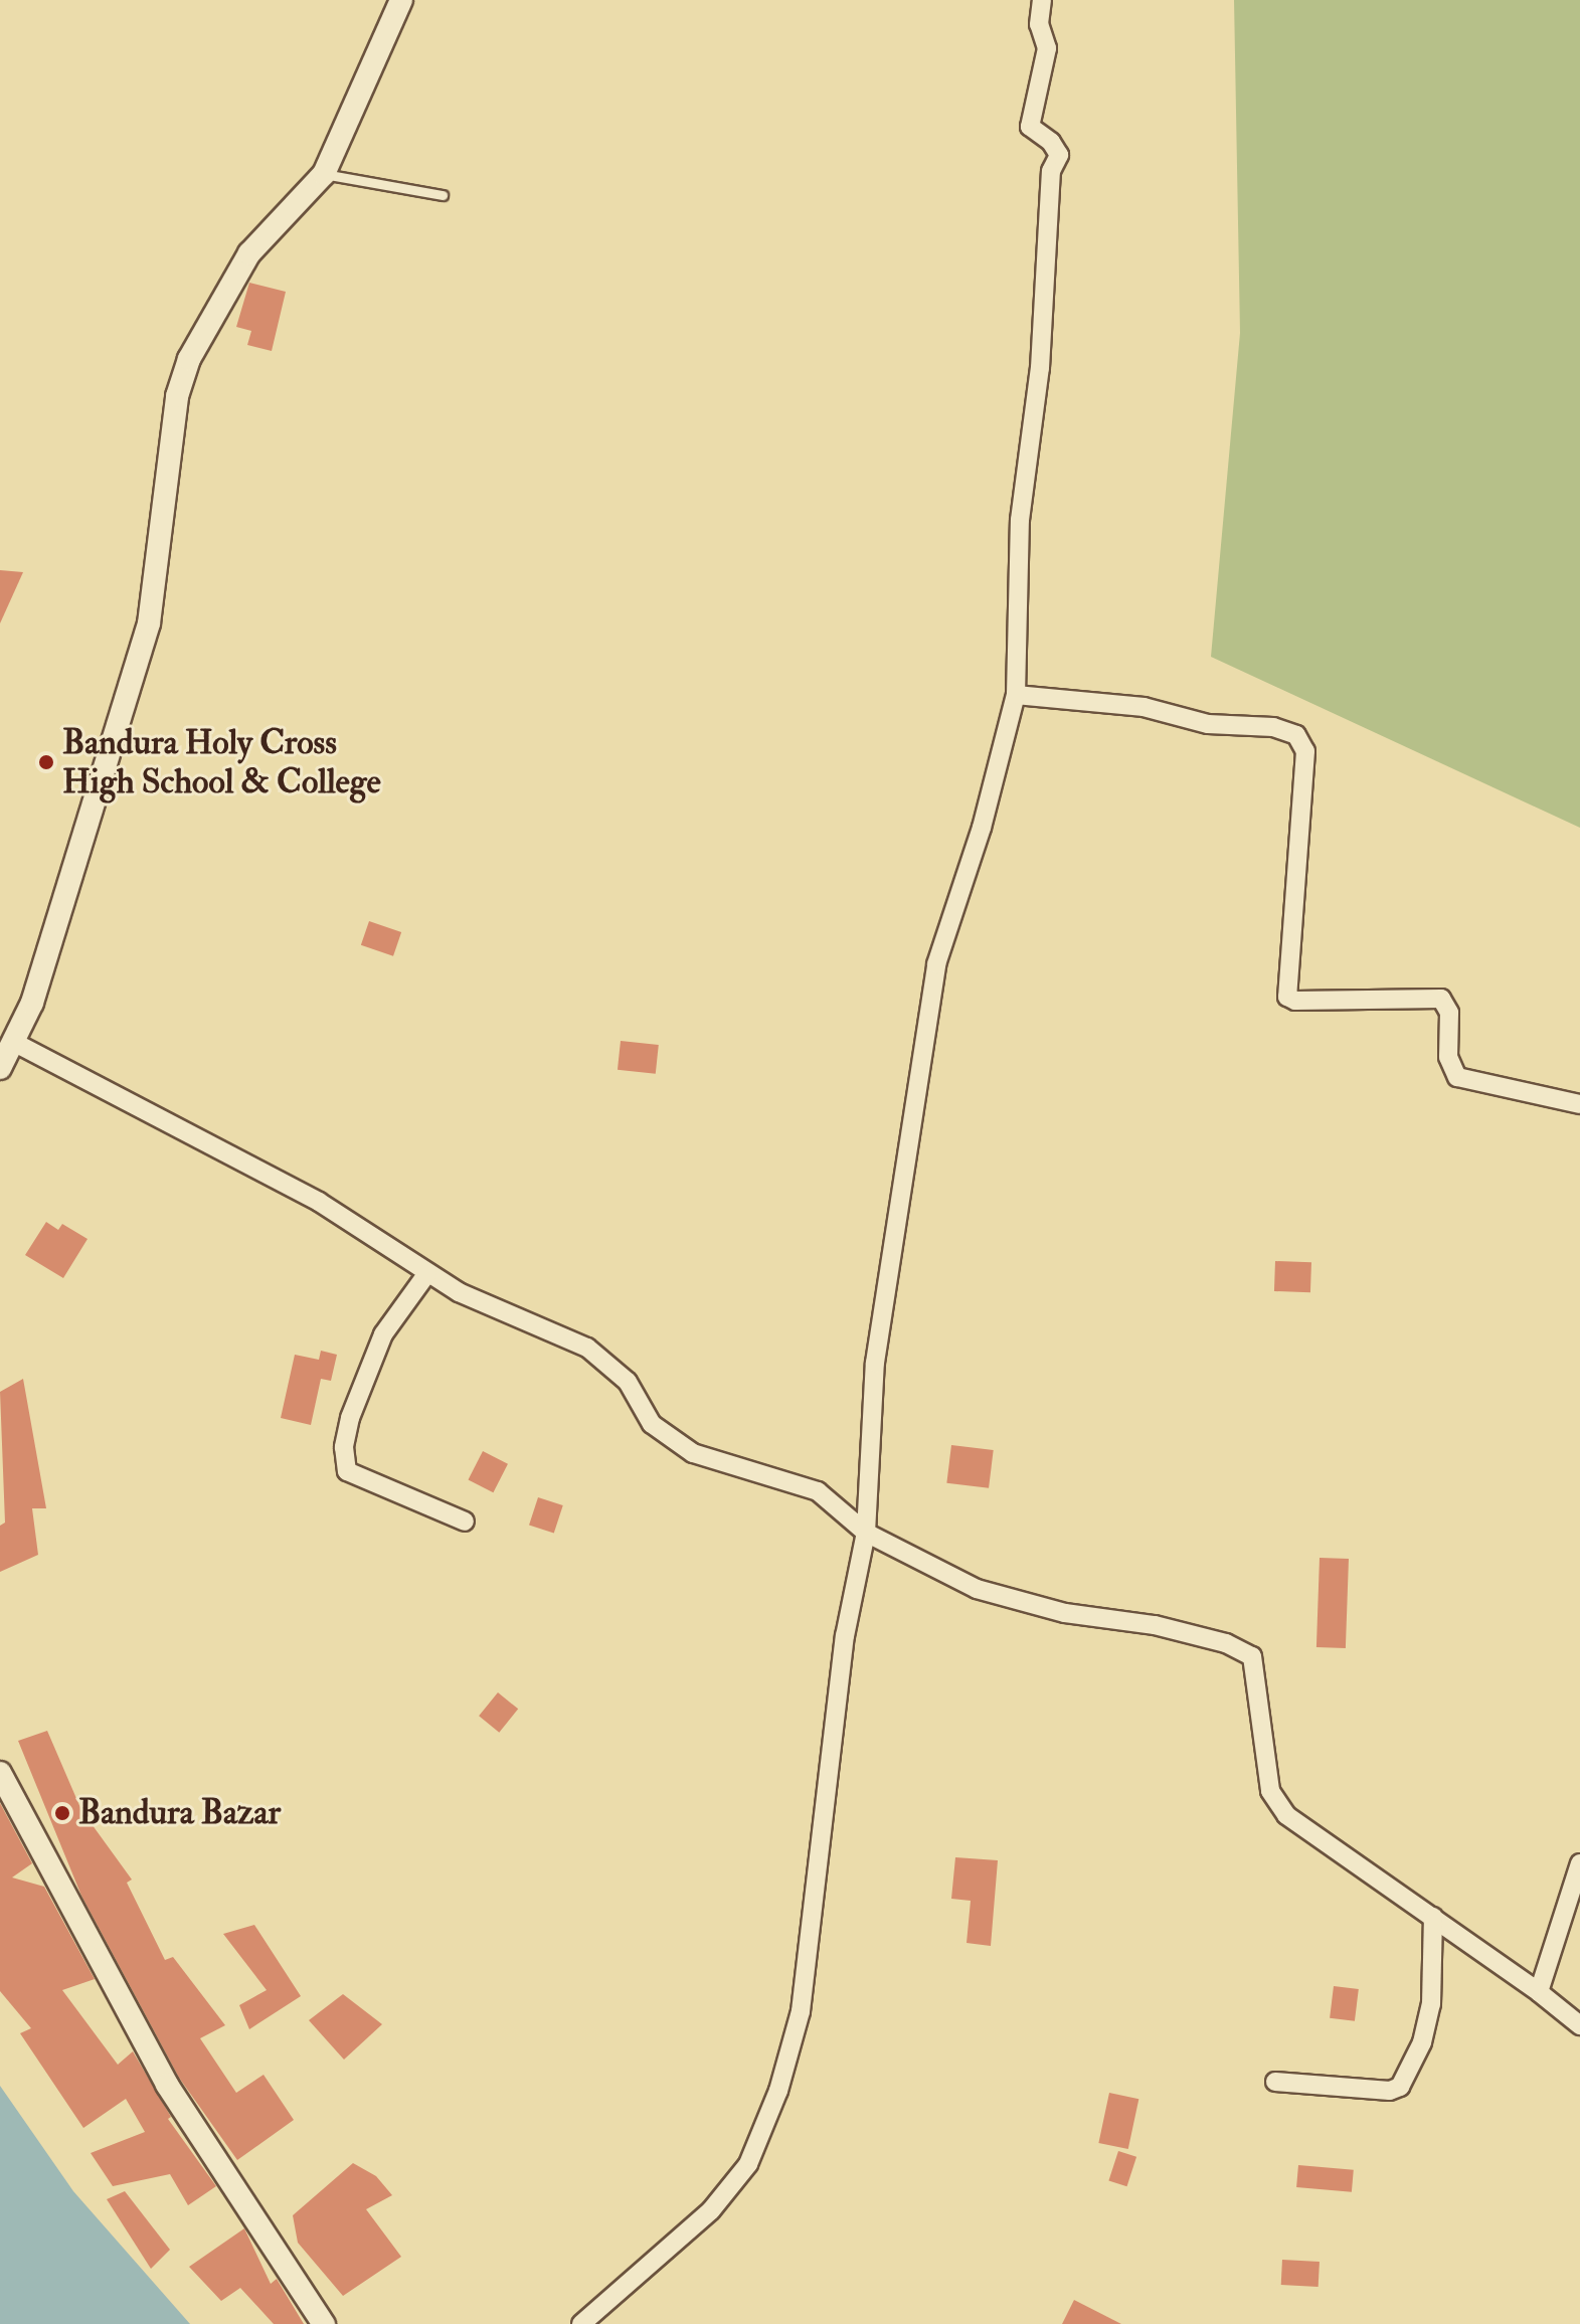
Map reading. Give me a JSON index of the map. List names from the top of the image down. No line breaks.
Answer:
{"places":["Bandura Holy Cross High School & College","Bandura Bazar"]}
